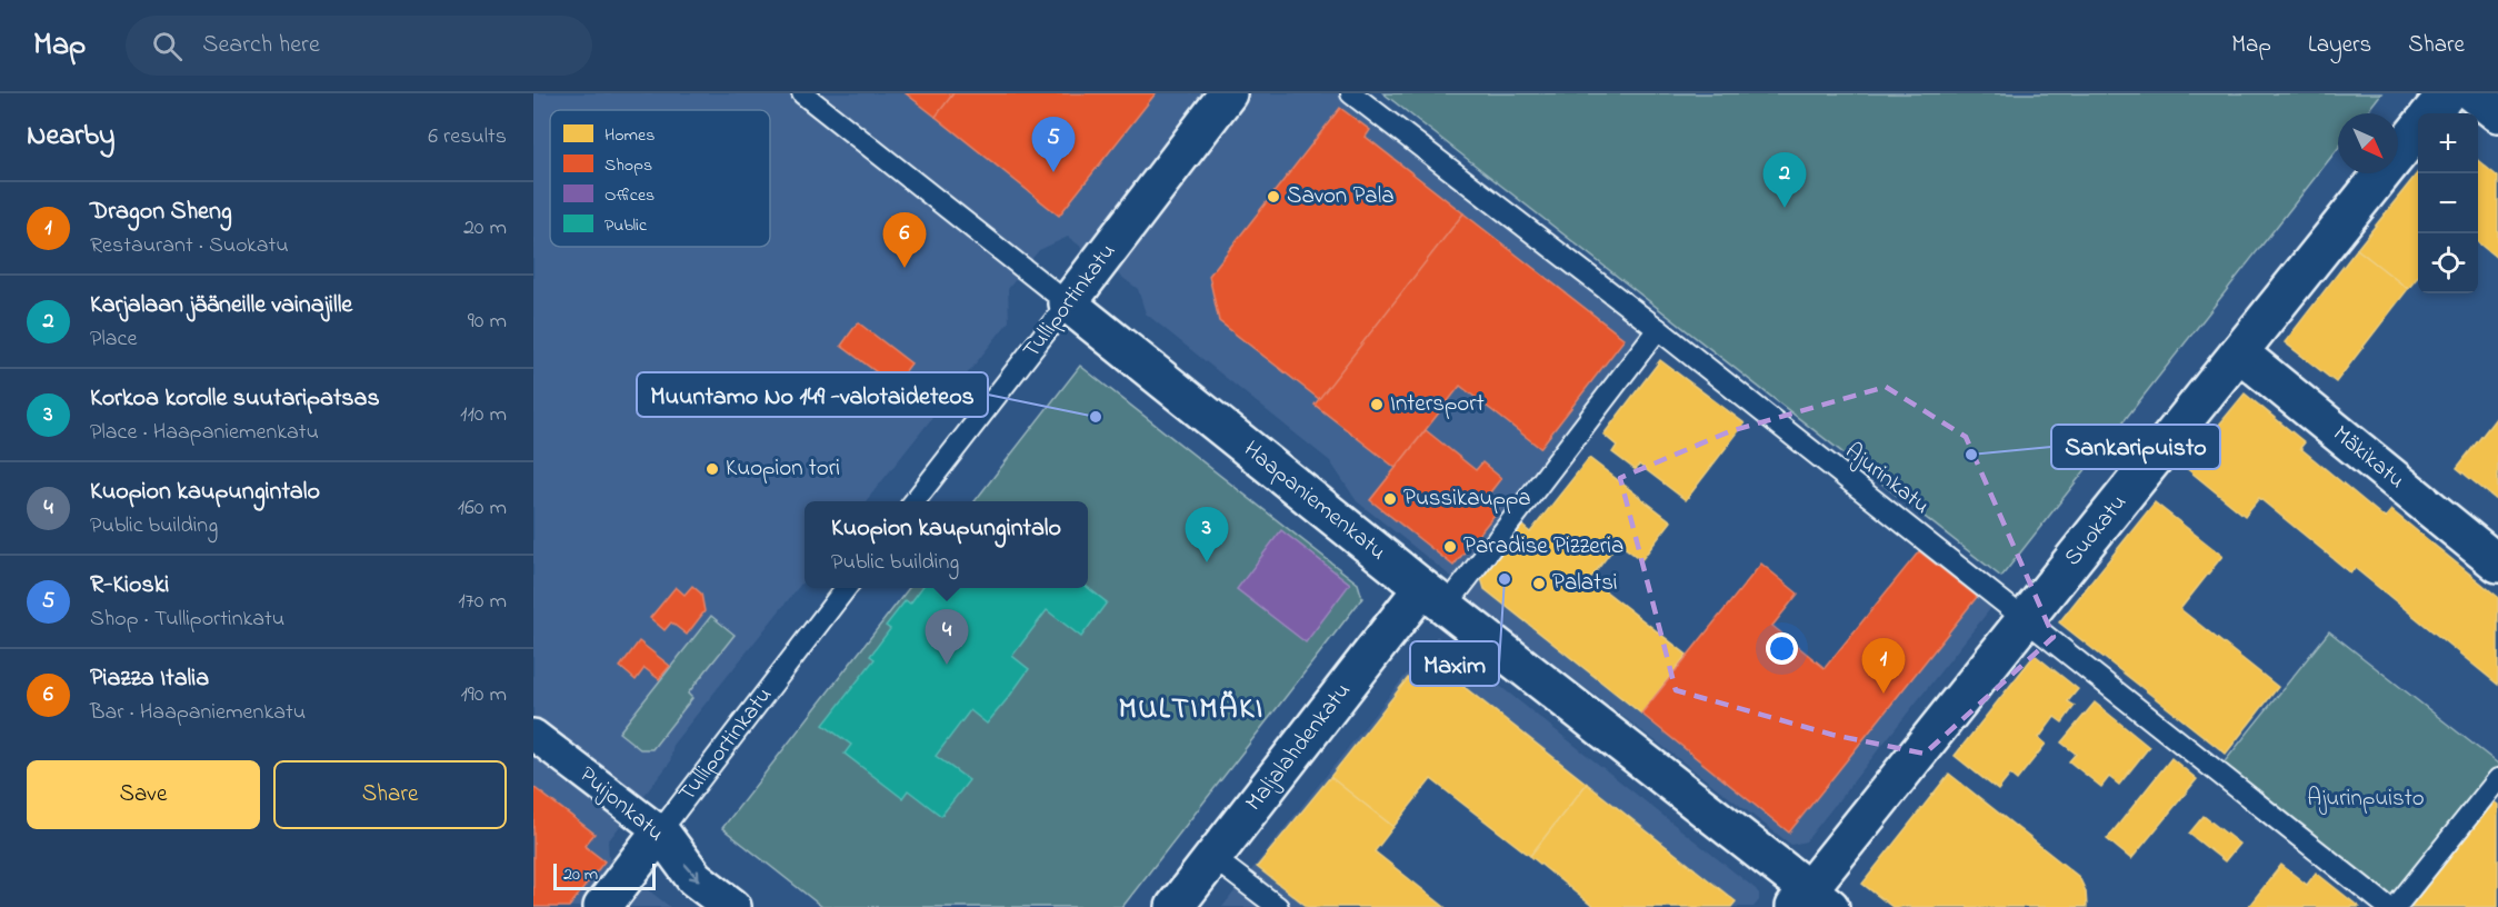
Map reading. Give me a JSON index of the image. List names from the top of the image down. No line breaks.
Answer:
{"streets":{"street":["Tulliportinkatu","Mäkikatu","Haapaniemenkatu","Suokatu","Maljalahdenkatu","Puijonkatu"],"lane":["Ajurinkatu"]},"crossings":[["Tulliportinkatu","Haapaniemenkatu"],["Tulliportinkatu","Puijonkatu"],["Mäkikatu","Suokatu"],["Ajurinkatu","Suokatu"],["Haapaniemenkatu","Suokatu"],["Haapaniemenkatu","Maljalahdenkatu"]],"one_way":["Puijonkatu"],"districts":["MULTIMÄKI"],"parks":["Ajurinpuisto"],"places":["Savon Pala","Intersport","Muuntamo No 149 -valotaideteos","Sankaripuisto","Kuopion tori","Pussikauppa","Paradise Pizzeria","Maxim","Palatsi"],"legend":["Homes","Shops","Offices","Public"],"scale_bar":"20 m","north":"bottom right","page":{"header":"Map","search":"Search here","nav":["Map","Layers","Share"],"heading":["Nearby","6 results"],"map_buttons":["+","−"],"pins":["5","2","6","3","4","1"],"list":[{"mark":"1","name":"Dragon Sheng","note":"Restaurant · Suokatu","value":"20 m"},{"mark":"2","name":"Karjalaan jääneille vainajille","note":"Place","value":"90 m"},{"mark":"3","name":"Korkoa korolle suutaripatsas","note":"Place · Haapaniemenkatu","value":"110 m"},{"mark":"4","name":"Kuopion kaupungintalo","note":"Public building","value":"160 m"},{"mark":"5","name":"R-Kioski","note":"Shop · Tulliportinkatu","value":"170 m"},{"mark":"6","name":"Piazza Italia","note":"Bar · Haapaniemenkatu","value":"190 m"}],"popup":["Kuopion kaupungintalo","Public building"],"buttons":["Save","Share"],"scale":"20 m"}}
